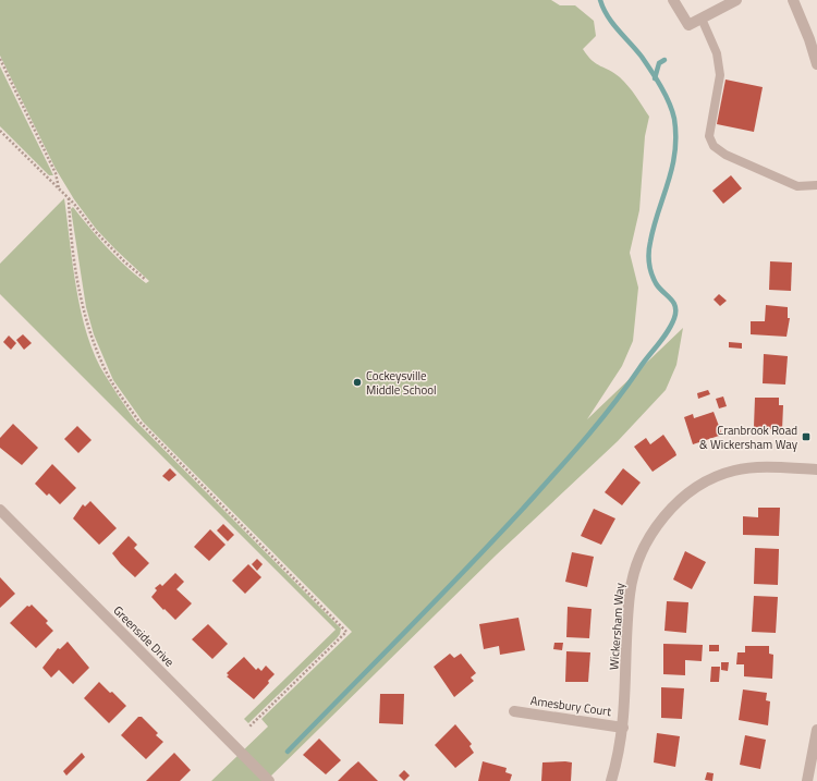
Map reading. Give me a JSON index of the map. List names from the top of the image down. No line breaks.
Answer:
{"streets":{"street":["Wickersham Way","Greenside Drive","Amesbury Court"]},"crossings":[["Wickersham Way","Amesbury Court"]],"places":{"other":["Cockeysville Middle School"],"transit":["Cranbrook Road & Wickersham Way"]}}
